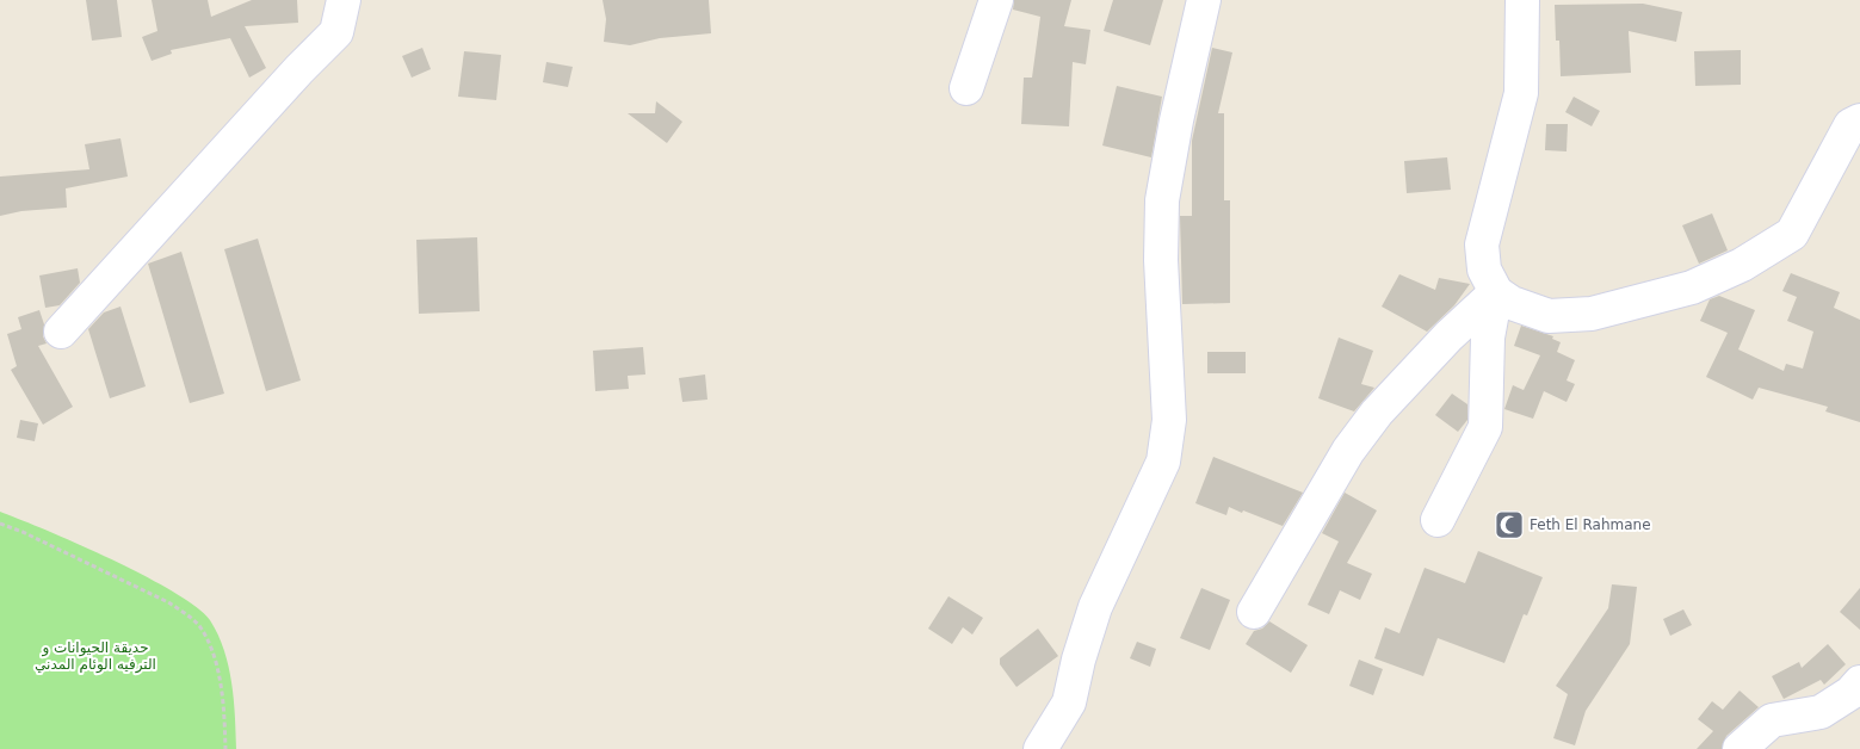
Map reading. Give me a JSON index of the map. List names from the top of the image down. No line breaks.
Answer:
{"parks":["حديقة الحيوانات و الترفيه الوئام المدني"],"places":{"mosque":["Feth El Rahmane"]}}
